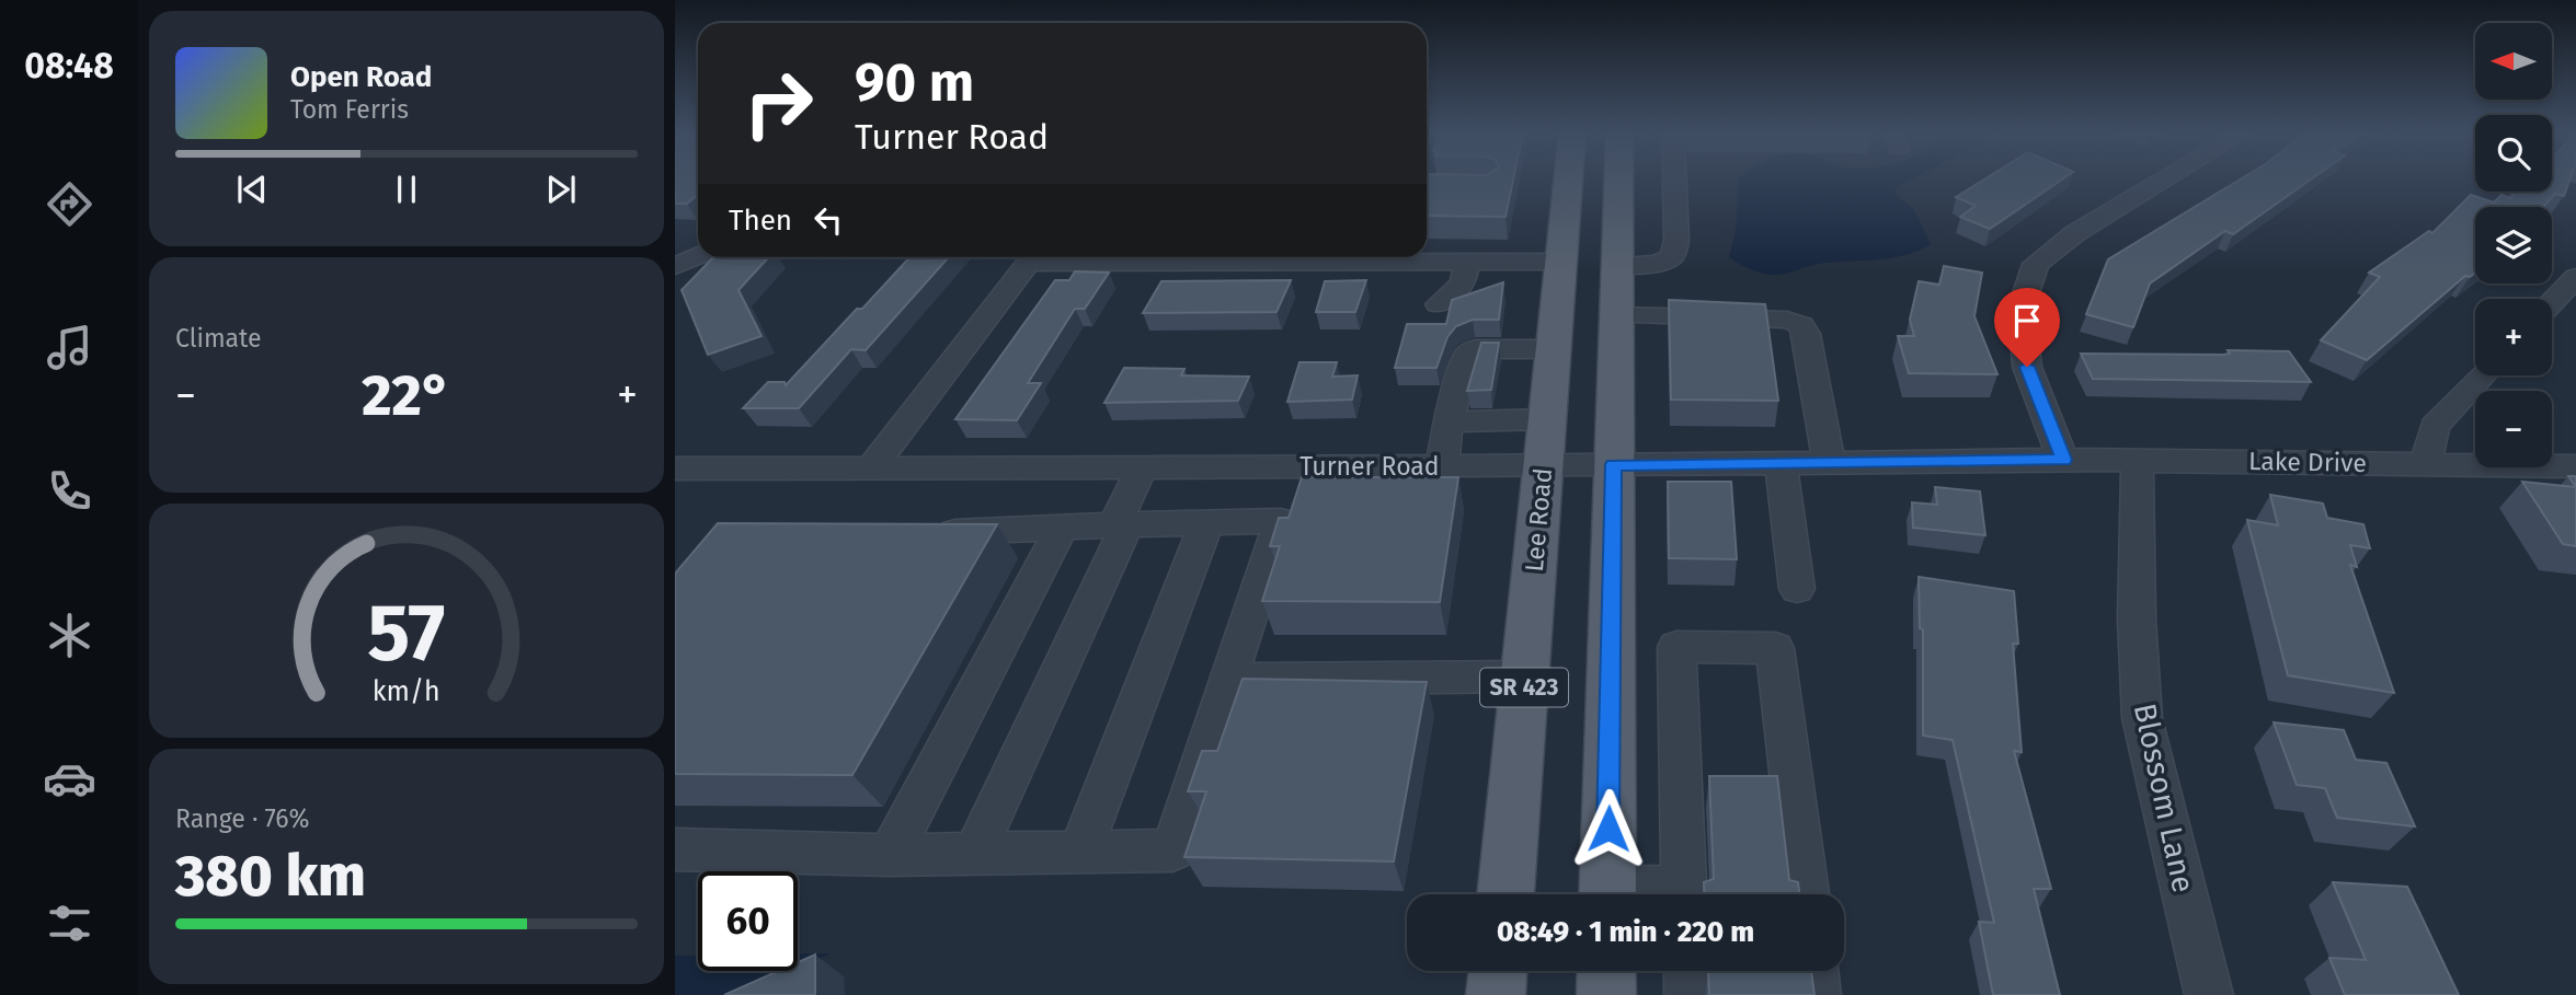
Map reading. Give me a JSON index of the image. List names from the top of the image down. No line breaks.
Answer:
{"streets":{"main road":["Lee Road","SR 423"],"street":["Lake Drive","Turner Road","Blossom Lane"]},"crossings":[["Lake Drive","Turner Road"],["Lake Drive","Blossom Lane"],["Turner Road","Lee Road"]],"north":"left","page":{"tabs":"08:48","map_buttons":["+","−"],"turn":["90 m","Turner Road"],"song":["Open Road","Tom Ferris"],"then":"Then","tile":["Climate",["Range · 76%","380 km"]],"heat":["−","22°","+"],"limit":"60","trip":"08:49 · 1 min · 220 m","gauge":["57","km/h"]}}
